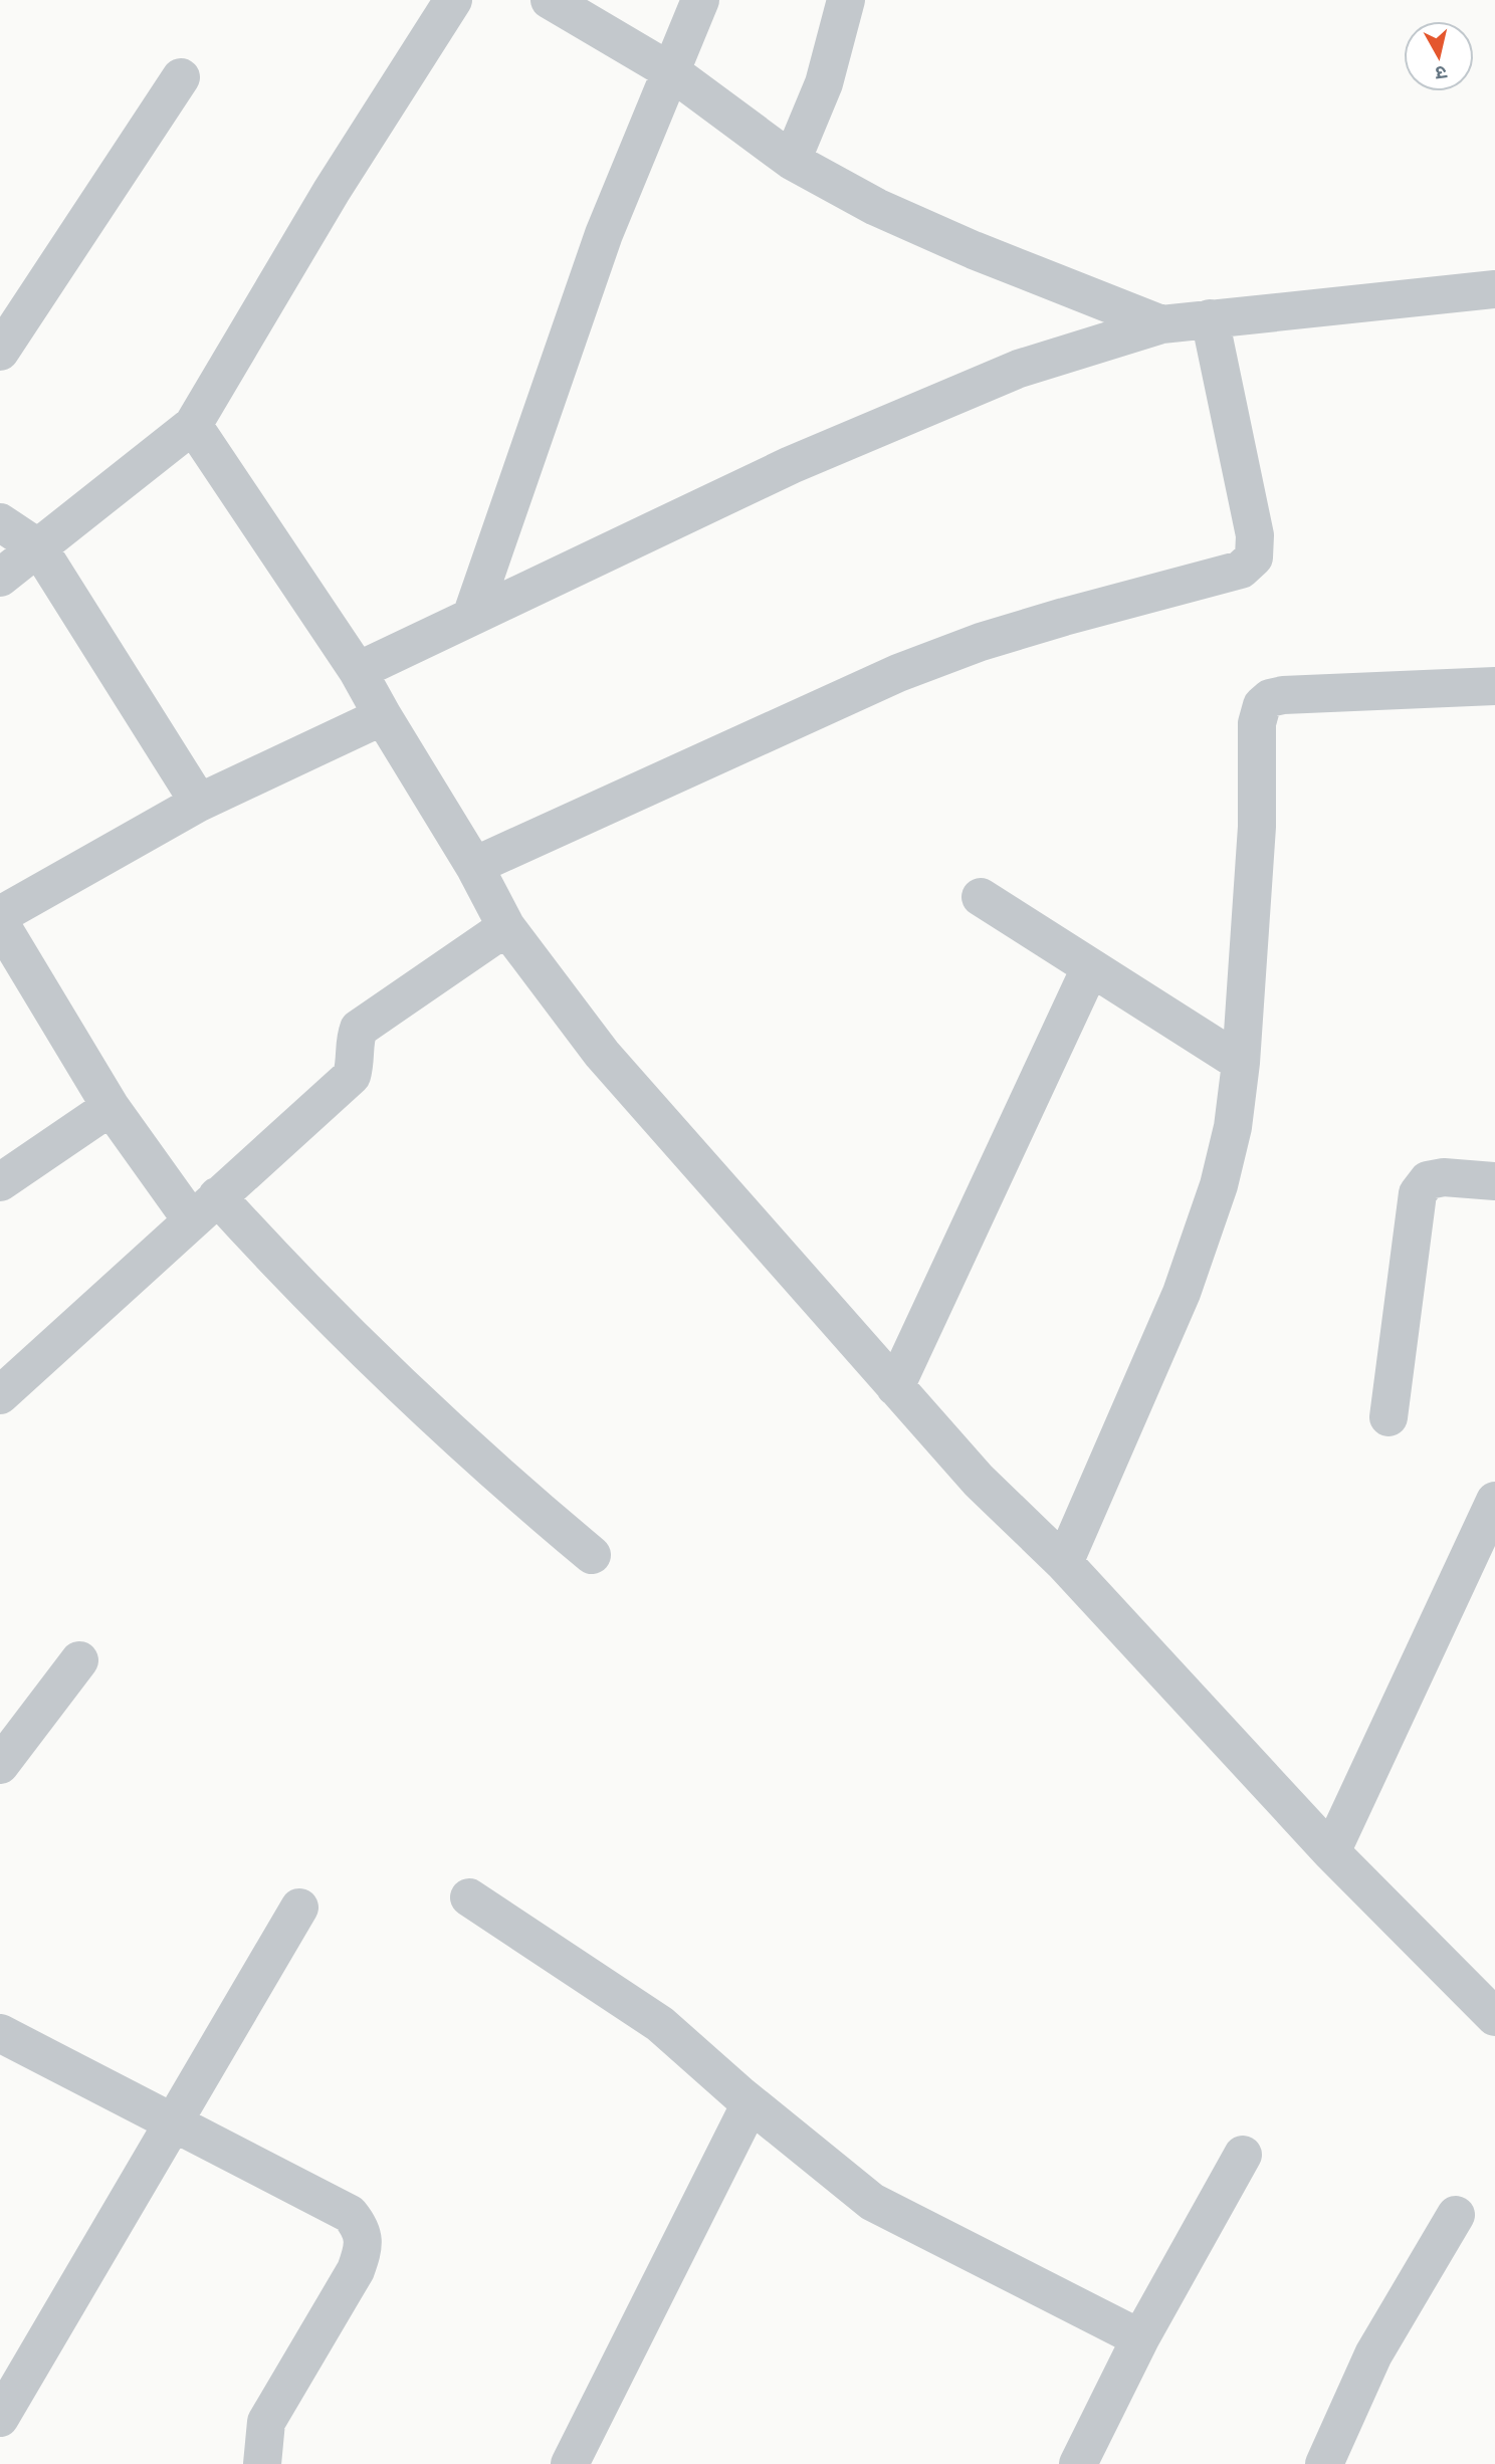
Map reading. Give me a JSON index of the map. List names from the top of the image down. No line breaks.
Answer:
{"north":"bottom"}
